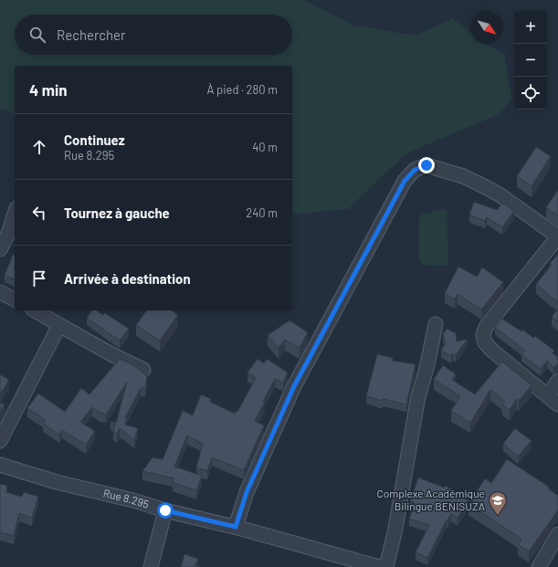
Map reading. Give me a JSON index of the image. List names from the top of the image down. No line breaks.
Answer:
{"streets":{"street":["Rue 8.295"]},"places":{"school or university":["Complexe Académique Bilingue BENISUZA"]},"north":"bottom right","page":{"map_buttons":["+","−"],"search":"Rechercher","heading":["4 min","À pied · 280 m"],"list":[["Continuez","Rue 8.295","40 m"],["Tournez à gauche","240 m"],"Arrivée à destination"]}}
